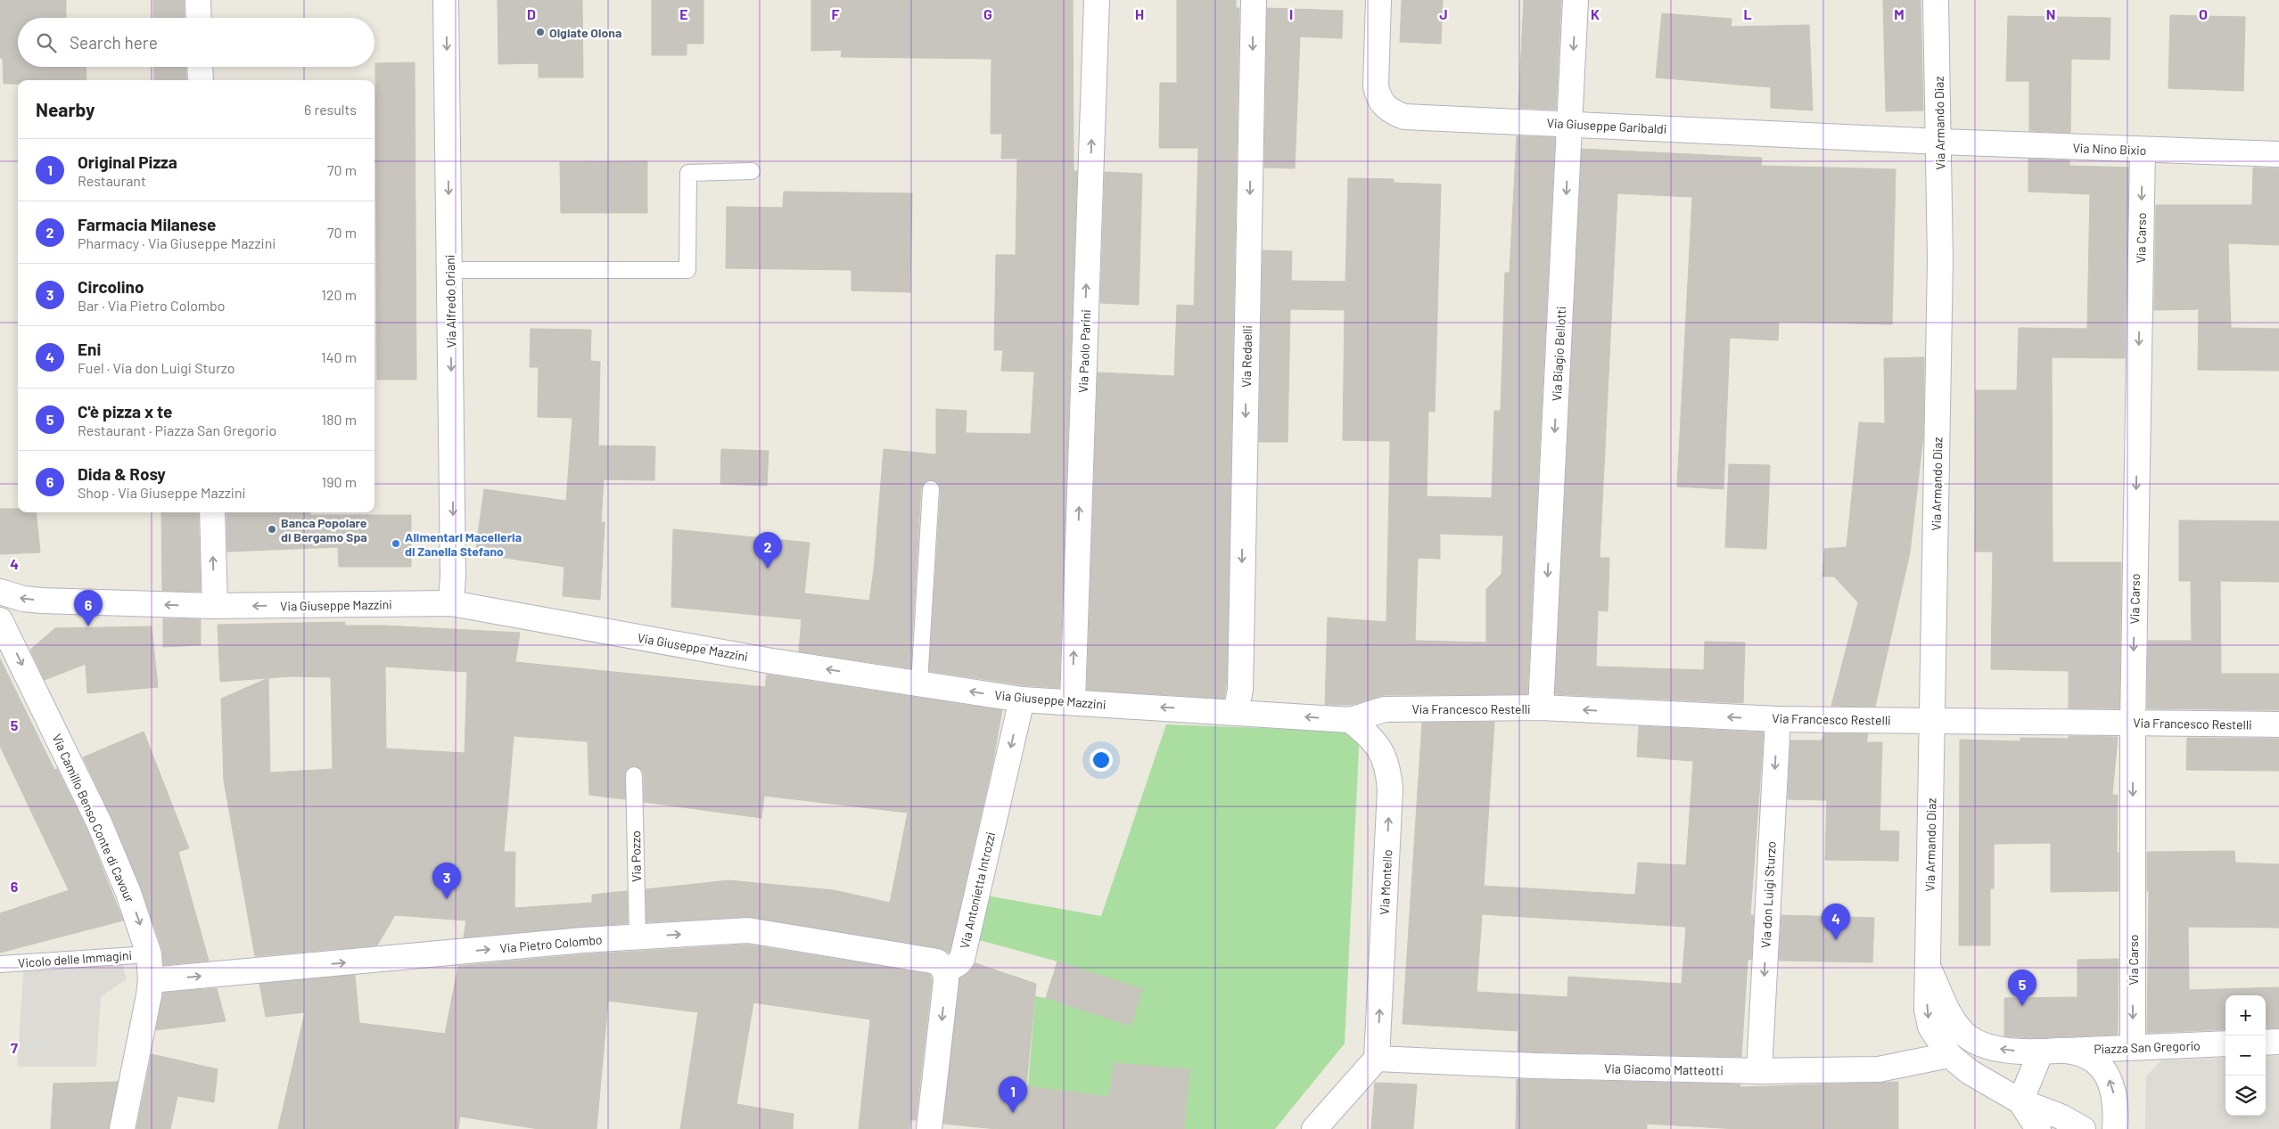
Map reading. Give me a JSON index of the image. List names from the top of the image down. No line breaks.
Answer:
{"streets":{"street":["Via Armando Diaz","Via Giuseppe Garibaldi","Via Nino Bixio","Via Carso","Via Alfredo Oriani","Via Paolo Parini","Via Biagio Bellotti","Via Redaelli","Via Giuseppe Mazzini","Via Francesco Restelli","Via Camillo Benso Conte di Cavour","Via Montello","Via Antonietta Introzzi","Via don Luigi Sturzo","Via Pietro Colombo","Piazza San Gregorio","Via Giacomo Matteotti"],"lane":["Via Pozzo","Vicolo delle Immagini"]},"crossings":[["Via Armando Diaz","Via Giuseppe Garibaldi"],["Via Armando Diaz","Via Nino Bixio"],["Via Armando Diaz","Via Francesco Restelli"],["Via Armando Diaz","Piazza San Gregorio"],["Via Giuseppe Garibaldi","Via Nino Bixio"],["Via Giuseppe Garibaldi","Via Biagio Bellotti"],["Via Nino Bixio","Via Carso"],["Via Carso","Via Francesco Restelli"],["Via Carso","Piazza San Gregorio"],["Via Alfredo Oriani","Via Giuseppe Mazzini"],["Via Paolo Parini","Via Giuseppe Mazzini"],["Via Biagio Bellotti","Via Francesco Restelli"],["Via Redaelli","Via Giuseppe Mazzini"],["Via Giuseppe Mazzini","Via Francesco Restelli"],["Via Giuseppe Mazzini","Via Montello"],["Via Giuseppe Mazzini","Via Antonietta Introzzi"],["Via Francesco Restelli","Via don Luigi Sturzo"],["Via Camillo Benso Conte di Cavour","Via Pietro Colombo"],["Via Camillo Benso Conte di Cavour","Vicolo delle Immagini"],["Via Pozzo","Via Pietro Colombo"],["Via Montello","Via Giacomo Matteotti"],["Via Antonietta Introzzi","Via Pietro Colombo"],["Via don Luigi Sturzo","Via Giacomo Matteotti"]],"one_way":["Via Carso","Via Alfredo Oriani","Via Paolo Parini","Via Biagio Bellotti","Via Redaelli","Via Giuseppe Mazzini","Via Camillo Benso Conte di Cavour","Via Montello","Via Antonietta Introzzi","Via don Luigi Sturzo","Via Pietro Colombo"],"places":["Olgiate Olona","Banca Popolare di Bergamo Spa","Alimentari Macelleria di Zanella Stefano"],"page":{"search":"Search here","heading":["Nearby","6 results"],"list":[{"mark":"1","name":"Original Pizza","note":"Restaurant","value":"70 m"},{"mark":"2","name":"Farmacia Milanese","note":"Pharmacy · Via Giuseppe Mazzini","value":"70 m"},{"mark":"3","name":"Circolino","note":"Bar · Via Pietro Colombo","value":"120 m"},{"mark":"4","name":"Eni","note":"Fuel · Via don Luigi Sturzo","value":"140 m"},{"mark":"5","name":"C'è pizza x te","note":"Restaurant · Piazza San Gregorio","value":"180 m"},{"mark":"6","name":"Dida & Rosy","note":"Shop · Via Giuseppe Mazzini","value":"190 m"}],"pins":["2","6","3","4","5","1"],"map_buttons":["+","−"]},"grid":{"columns":["D","E","F","G","H","I","J","K","L","M","N","O"],"rows":["4","5","6","7"]}}
